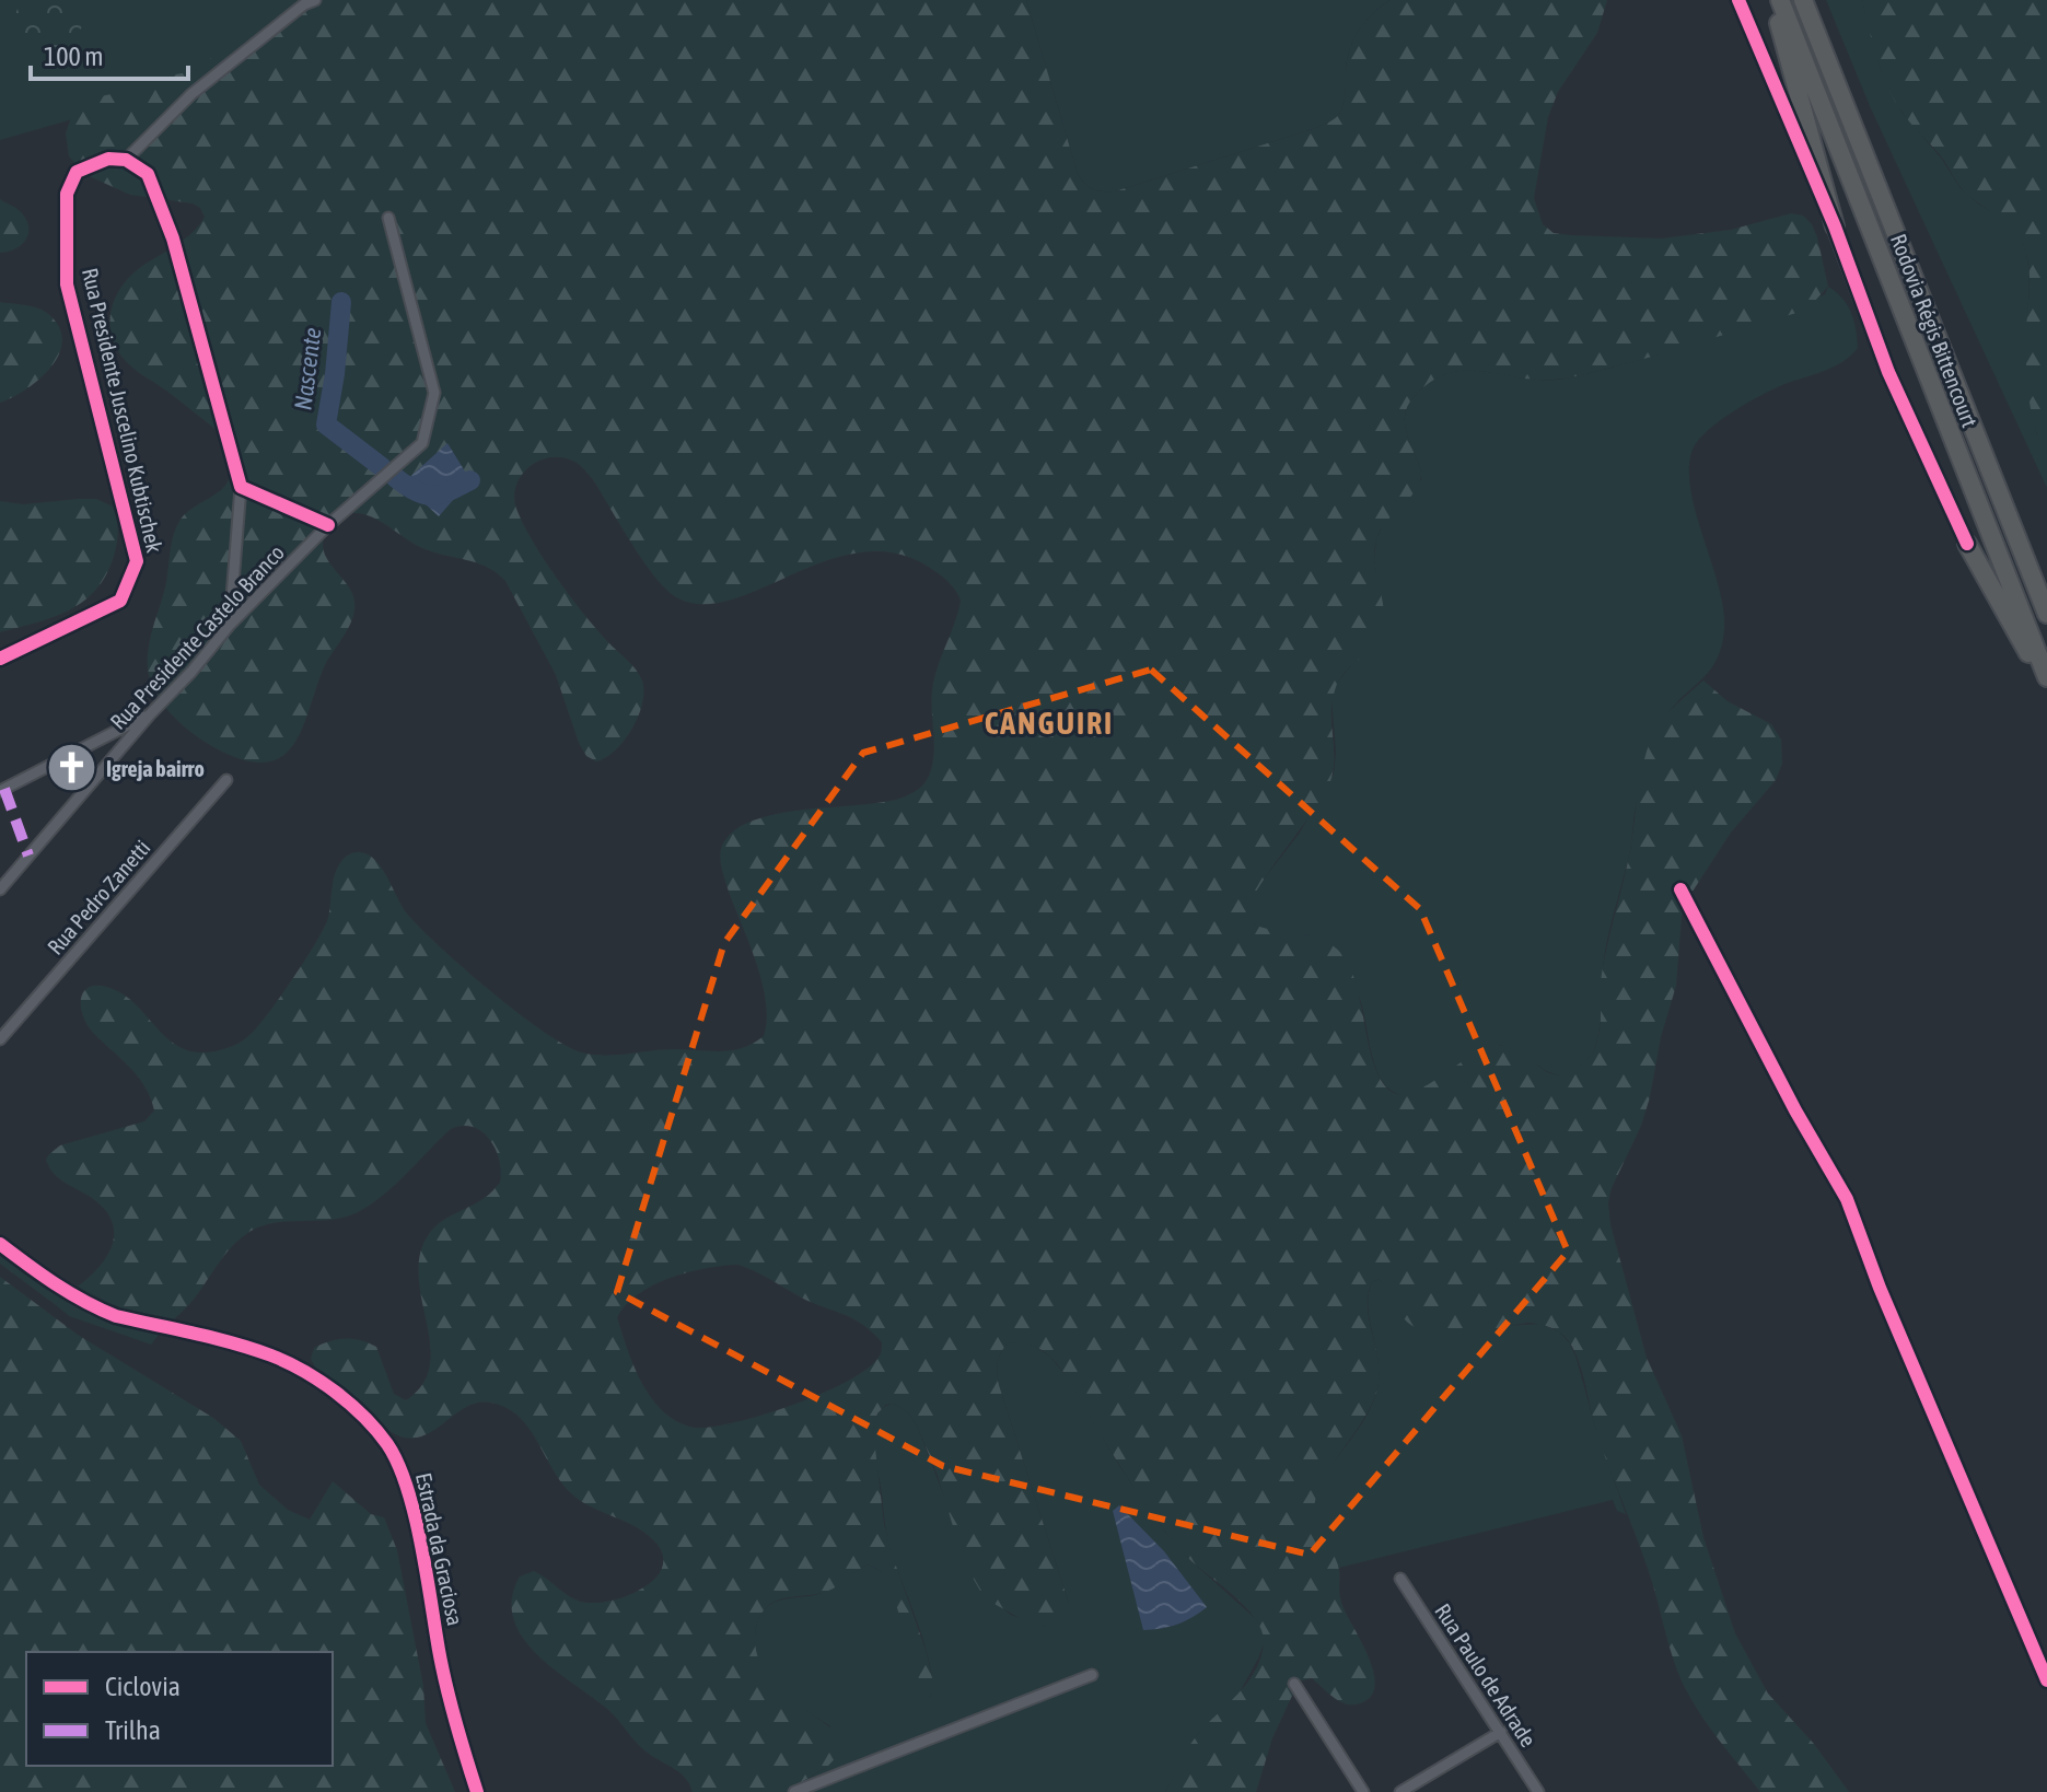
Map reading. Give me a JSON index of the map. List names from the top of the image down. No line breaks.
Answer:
{"streets":{"highway":["Rodovia Régis Bittencourt"],"main road":["Estrada da Graciosa"],"street":["Rua Presidente Juscelino Kubtischek","Rua Presidente Castelo Branco","Rua Pedro Zanetti","Rua Paulo de Adrade"]},"districts":["CANGUIRI"],"water":["Nascente"],"places":{"church":["Igreja bairro"]},"legend":["Ciclovia","Trilha"],"scale_bar":"100 m"}
